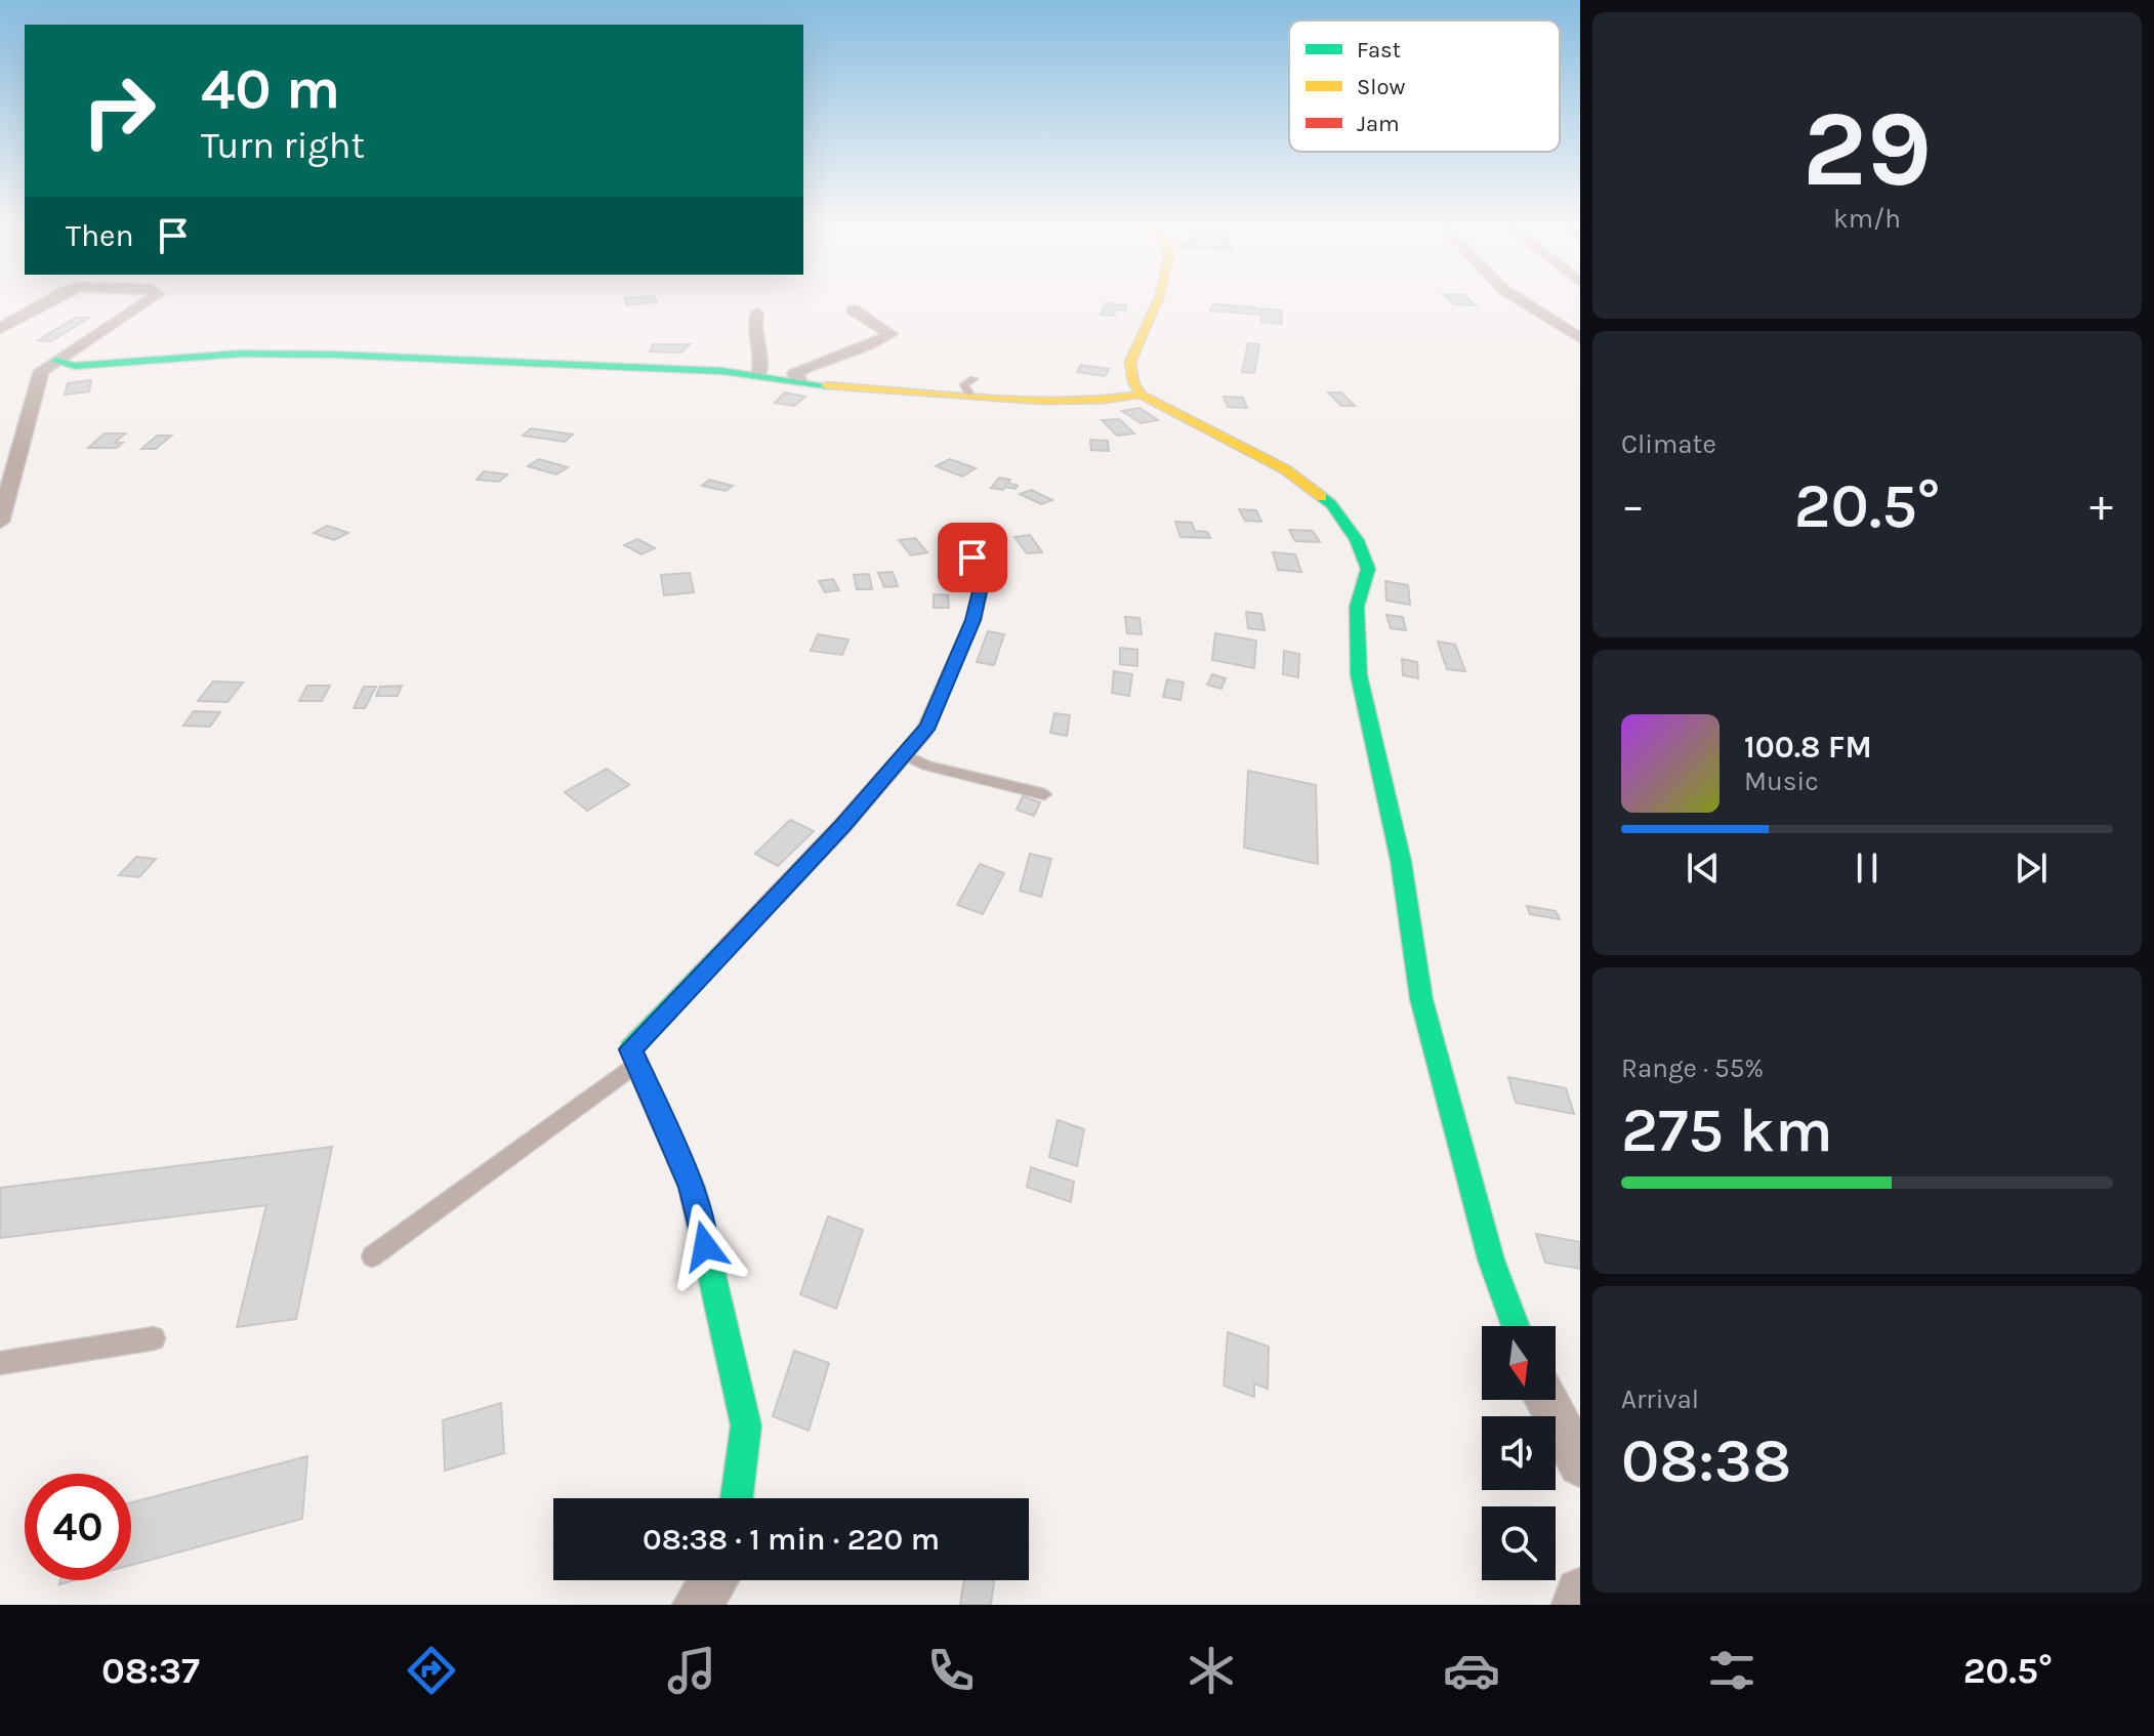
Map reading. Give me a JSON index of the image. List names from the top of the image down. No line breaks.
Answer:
{"legend":["Fast","Slow","Jam"],"north":"bottom","page":{"tile":[["29","km/h"],"Climate",["Range · 55%","275 km"],["Arrival","08:38"]],"turn":["40 m","Turn right"],"then":"Then","heat":["−","20.5°","+"],"song":["100.8 FM","Music"],"limit":"40","trip":"08:38 · 1 min · 220 m","tabs":["08:37","20.5°"]}}
